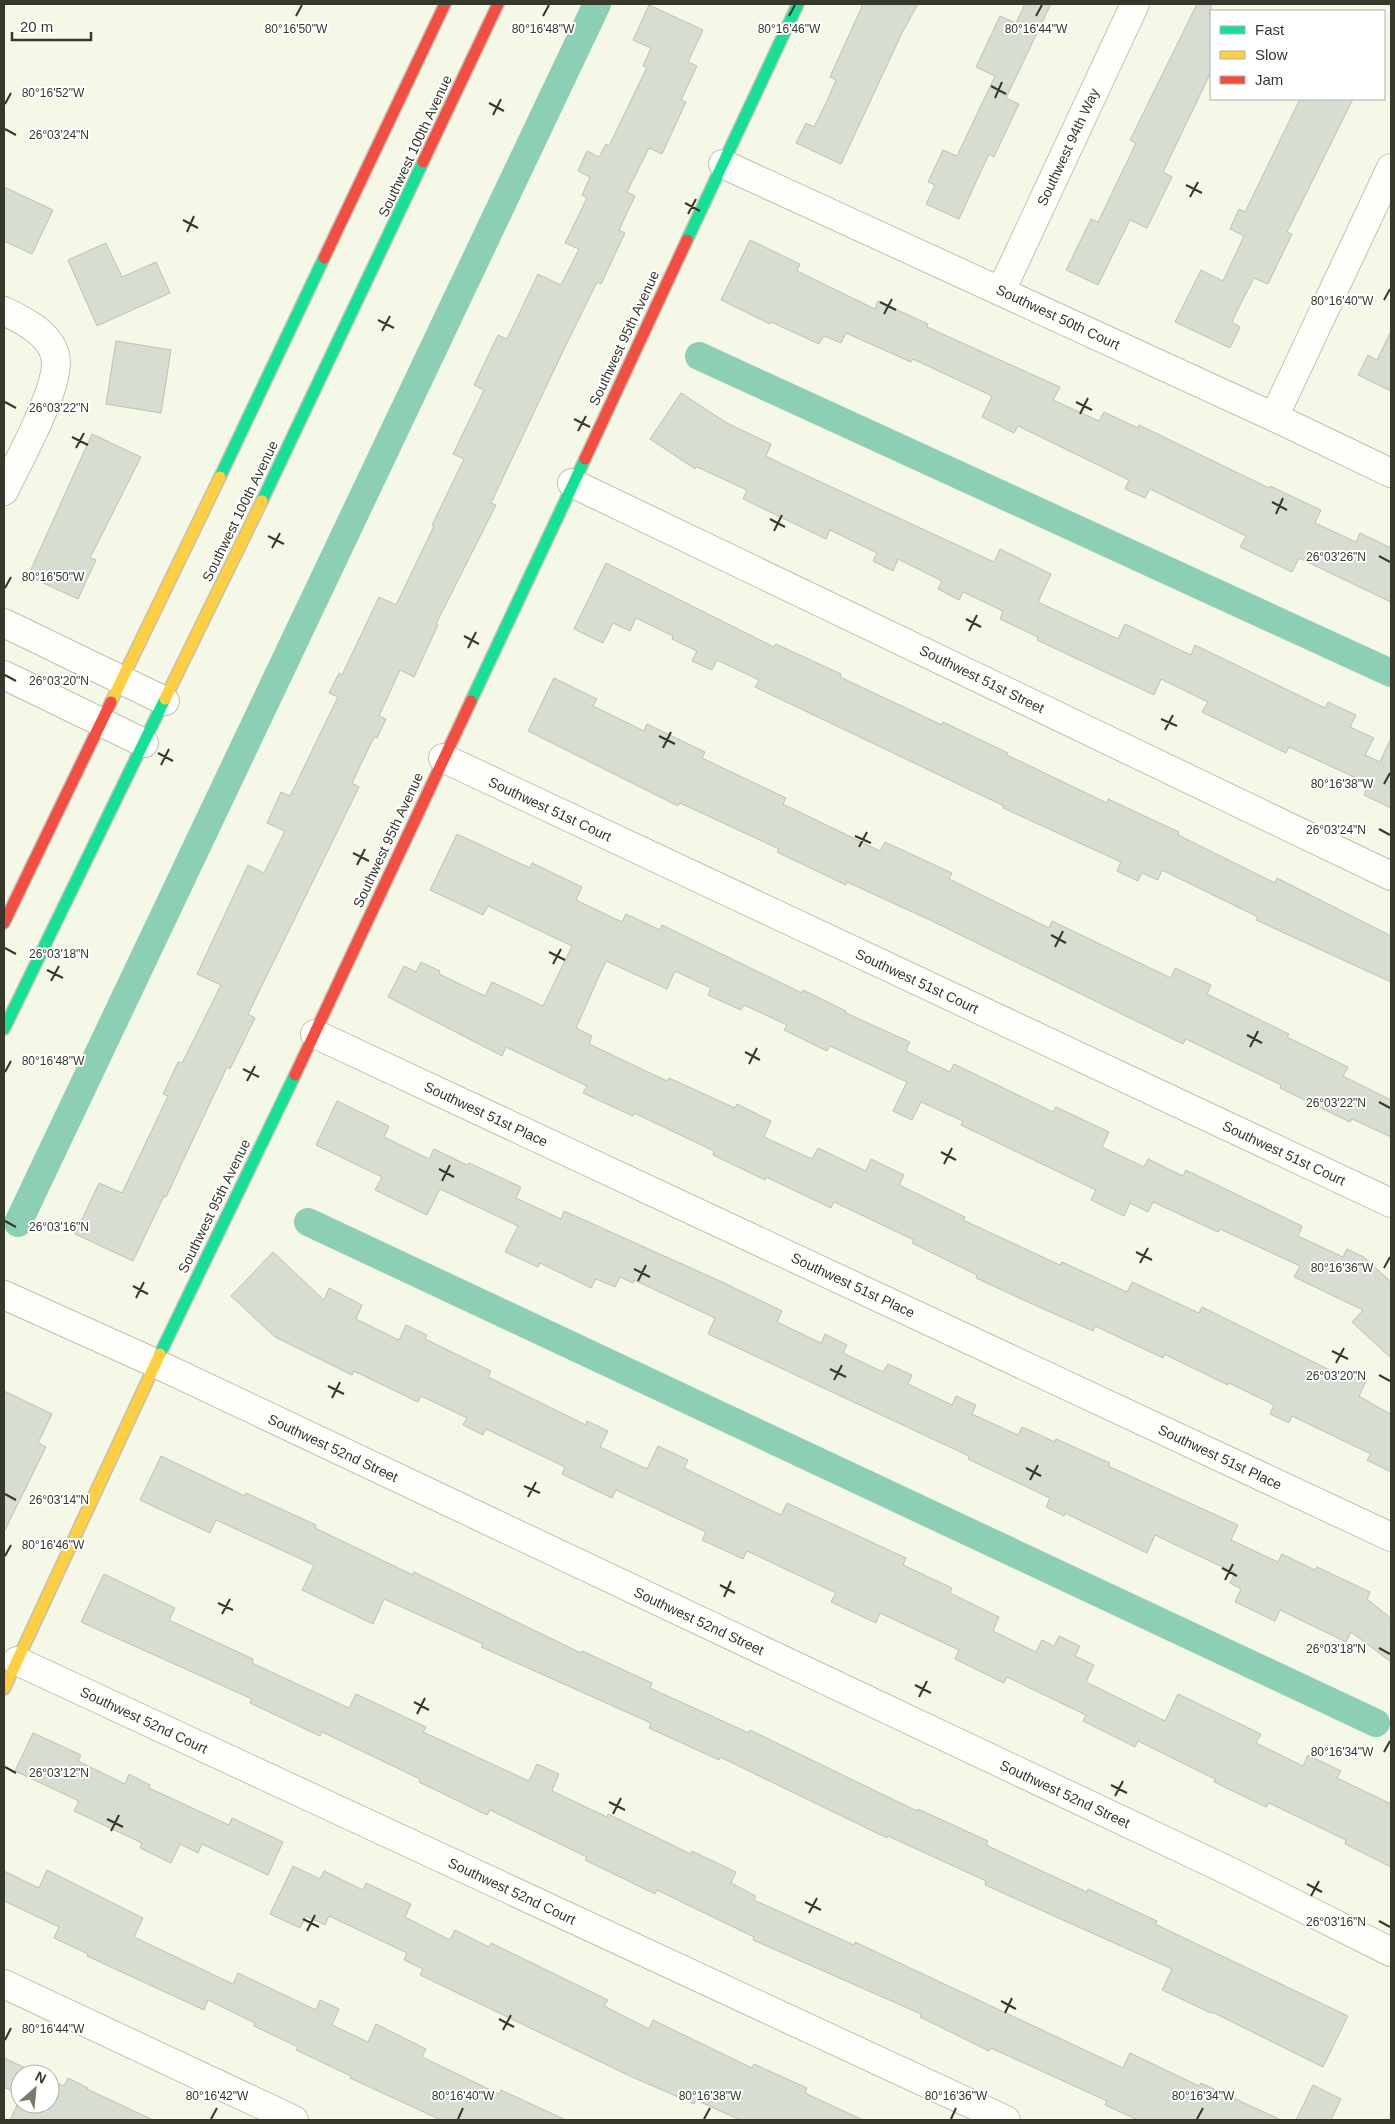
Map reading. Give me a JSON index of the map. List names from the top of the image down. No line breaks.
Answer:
{"streets":{"main road":["Southwest 100th Avenue","Southwest 95th Avenue"],"street":["Southwest 94th Way","Southwest 50th Court","Southwest 51st Street","Southwest 51st Court","Southwest 51st Place","Southwest 52nd Street","Southwest 52nd Court"]},"crossings":[["Southwest 94th Way","Southwest 50th Court"],["Southwest 50th Court","Southwest 95th Avenue"],["Southwest 95th Avenue","Southwest 51st Street"],["Southwest 95th Avenue","Southwest 51st Court"],["Southwest 95th Avenue","Southwest 51st Place"],["Southwest 95th Avenue","Southwest 52nd Street"],["Southwest 95th Avenue","Southwest 52nd Court"]],"legend":["Fast","Slow","Jam"],"scale_bar":"20 m","north":"top right","coordinates":["80°16'50\"W","80°16'48\"W","80°16'46\"W","80°16'44\"W","80°16'52\"W","26°03'24\"N","80°16'40\"W","26°03'22\"N","26°03'26\"N","26°03'20\"N","80°16'38\"W","26°03'18\"N","26°03'16\"N","80°16'36\"W","26°03'14\"N","80°16'34\"W","26°03'12\"N","80°16'42\"W"]}
